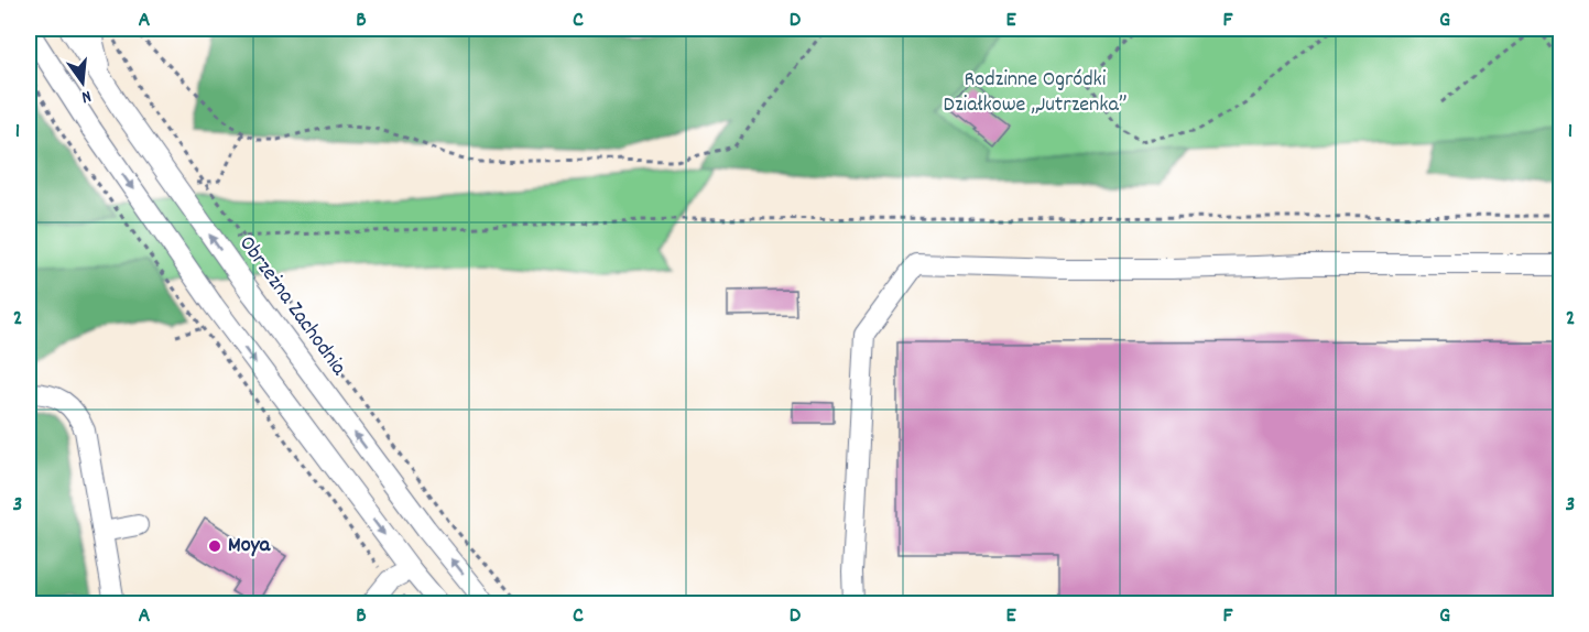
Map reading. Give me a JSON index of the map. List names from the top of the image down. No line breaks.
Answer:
{"streets":{"street":["Obrzeżna Zachodnia"]},"parks":["Rodzinne Ogródki Działkowe „Jutrzenka”"],"places":["Moya"],"north":"bottom","grid":{"columns":["A","B","C","D","E","F","G"],"rows":["1","2","3"]}}
